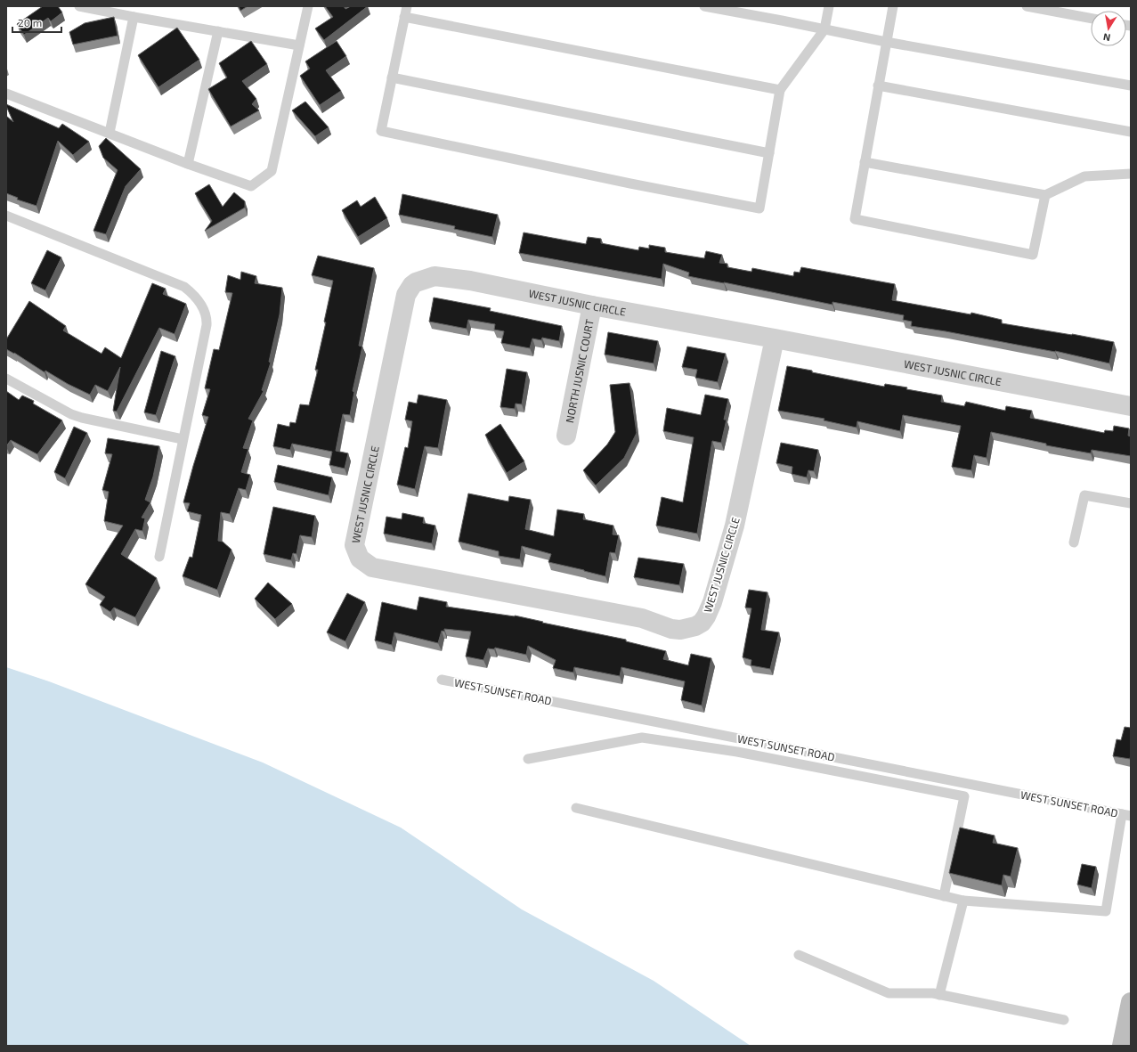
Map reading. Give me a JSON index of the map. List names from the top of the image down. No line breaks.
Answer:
{"streets":{"street":["WEST JUSNIC CIRCLE","NORTH JUSNIC COURT"],"lane":["WEST SUNSET ROAD"]},"crossings":[["WEST JUSNIC CIRCLE","NORTH JUSNIC COURT"]],"scale_bar":"20 m","north":"bottom"}
